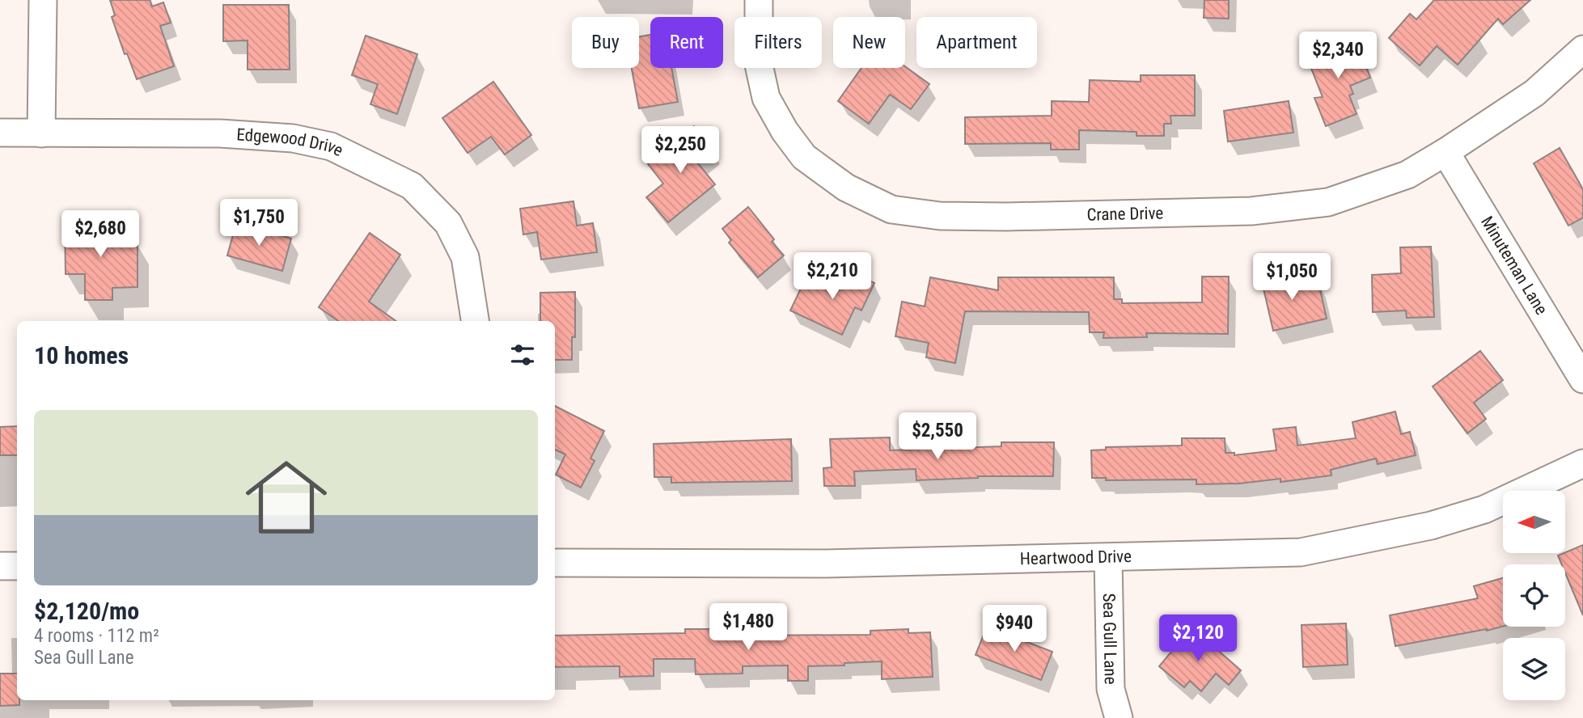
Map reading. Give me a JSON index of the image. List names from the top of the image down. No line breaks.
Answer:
{"streets":{"street":["Edgewood Drive","Crane Drive","Minuteman Lane","Heartwood Drive","Sea Gull Lane"]},"crossings":[["Crane Drive","Minuteman Lane"],["Heartwood Drive","Sea Gull Lane"]],"north":"left","page":{"chip":["Buy","Rent","Filters","New","Apartment"],"price":["$2,340","$2,250","$1,750","$2,680","$2,210","$1,050","$2,550","$1,480","$940","$2,120"],"heading":"10 homes","list":[{"name":"$2,120/mo","note":"4 rooms · 112 m² · Sea Gull Lane"}]}}
